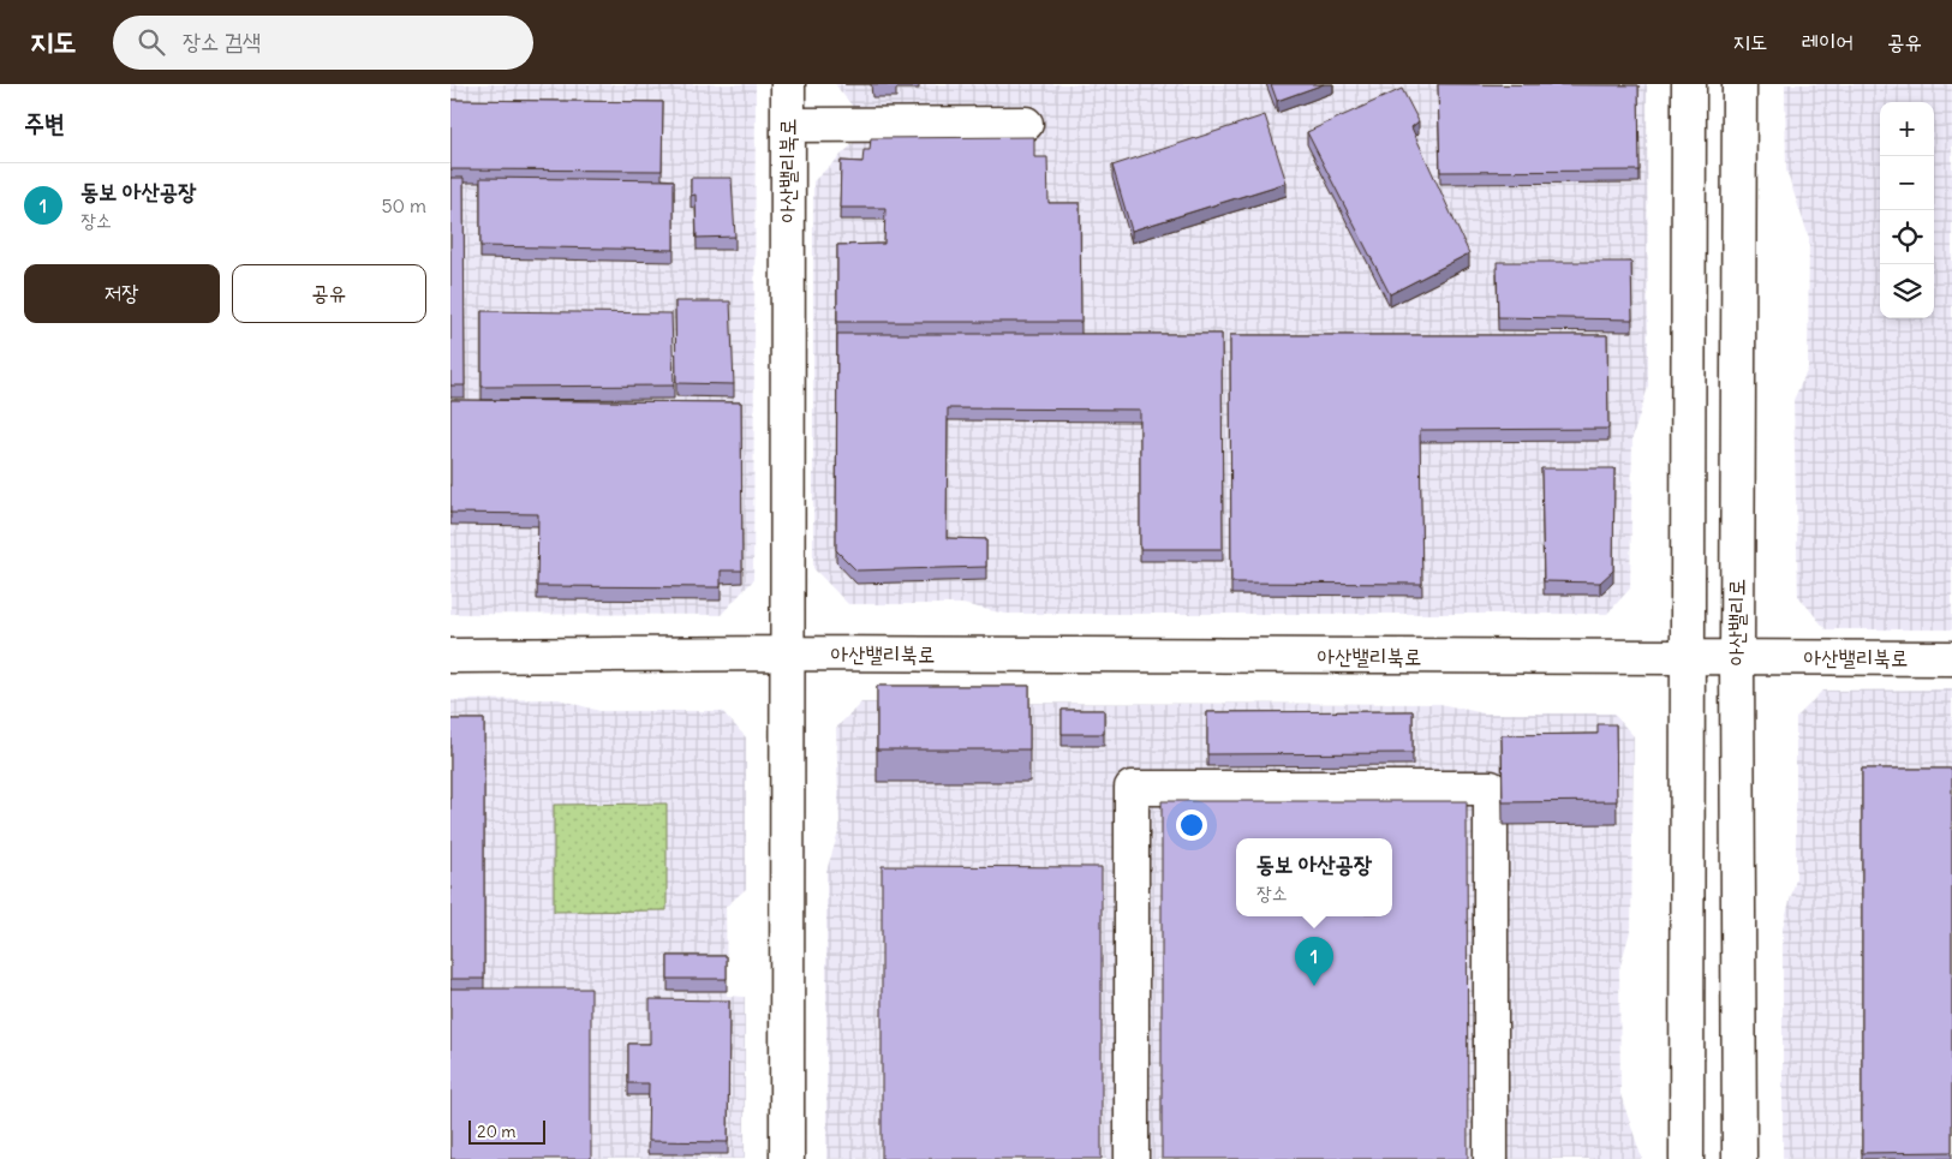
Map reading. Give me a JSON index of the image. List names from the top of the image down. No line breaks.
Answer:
{"streets":{"street":["아산밸리북로","아산밸리로"]},"crossings":[["아산밸리북로","아산밸리로"]],"scale_bar":"20 m","page":{"header":"지도","search":"장소 검색","nav":["지도","레이어","공유"],"heading":"주변","map_buttons":["+","−"],"list":[{"mark":"1","name":"동보 아산공장","note":"장소","value":"50 m"}],"buttons":["저장","공유"],"popup":["동보 아산공장","장소"],"pins":"1","scale":"20 m"}}
